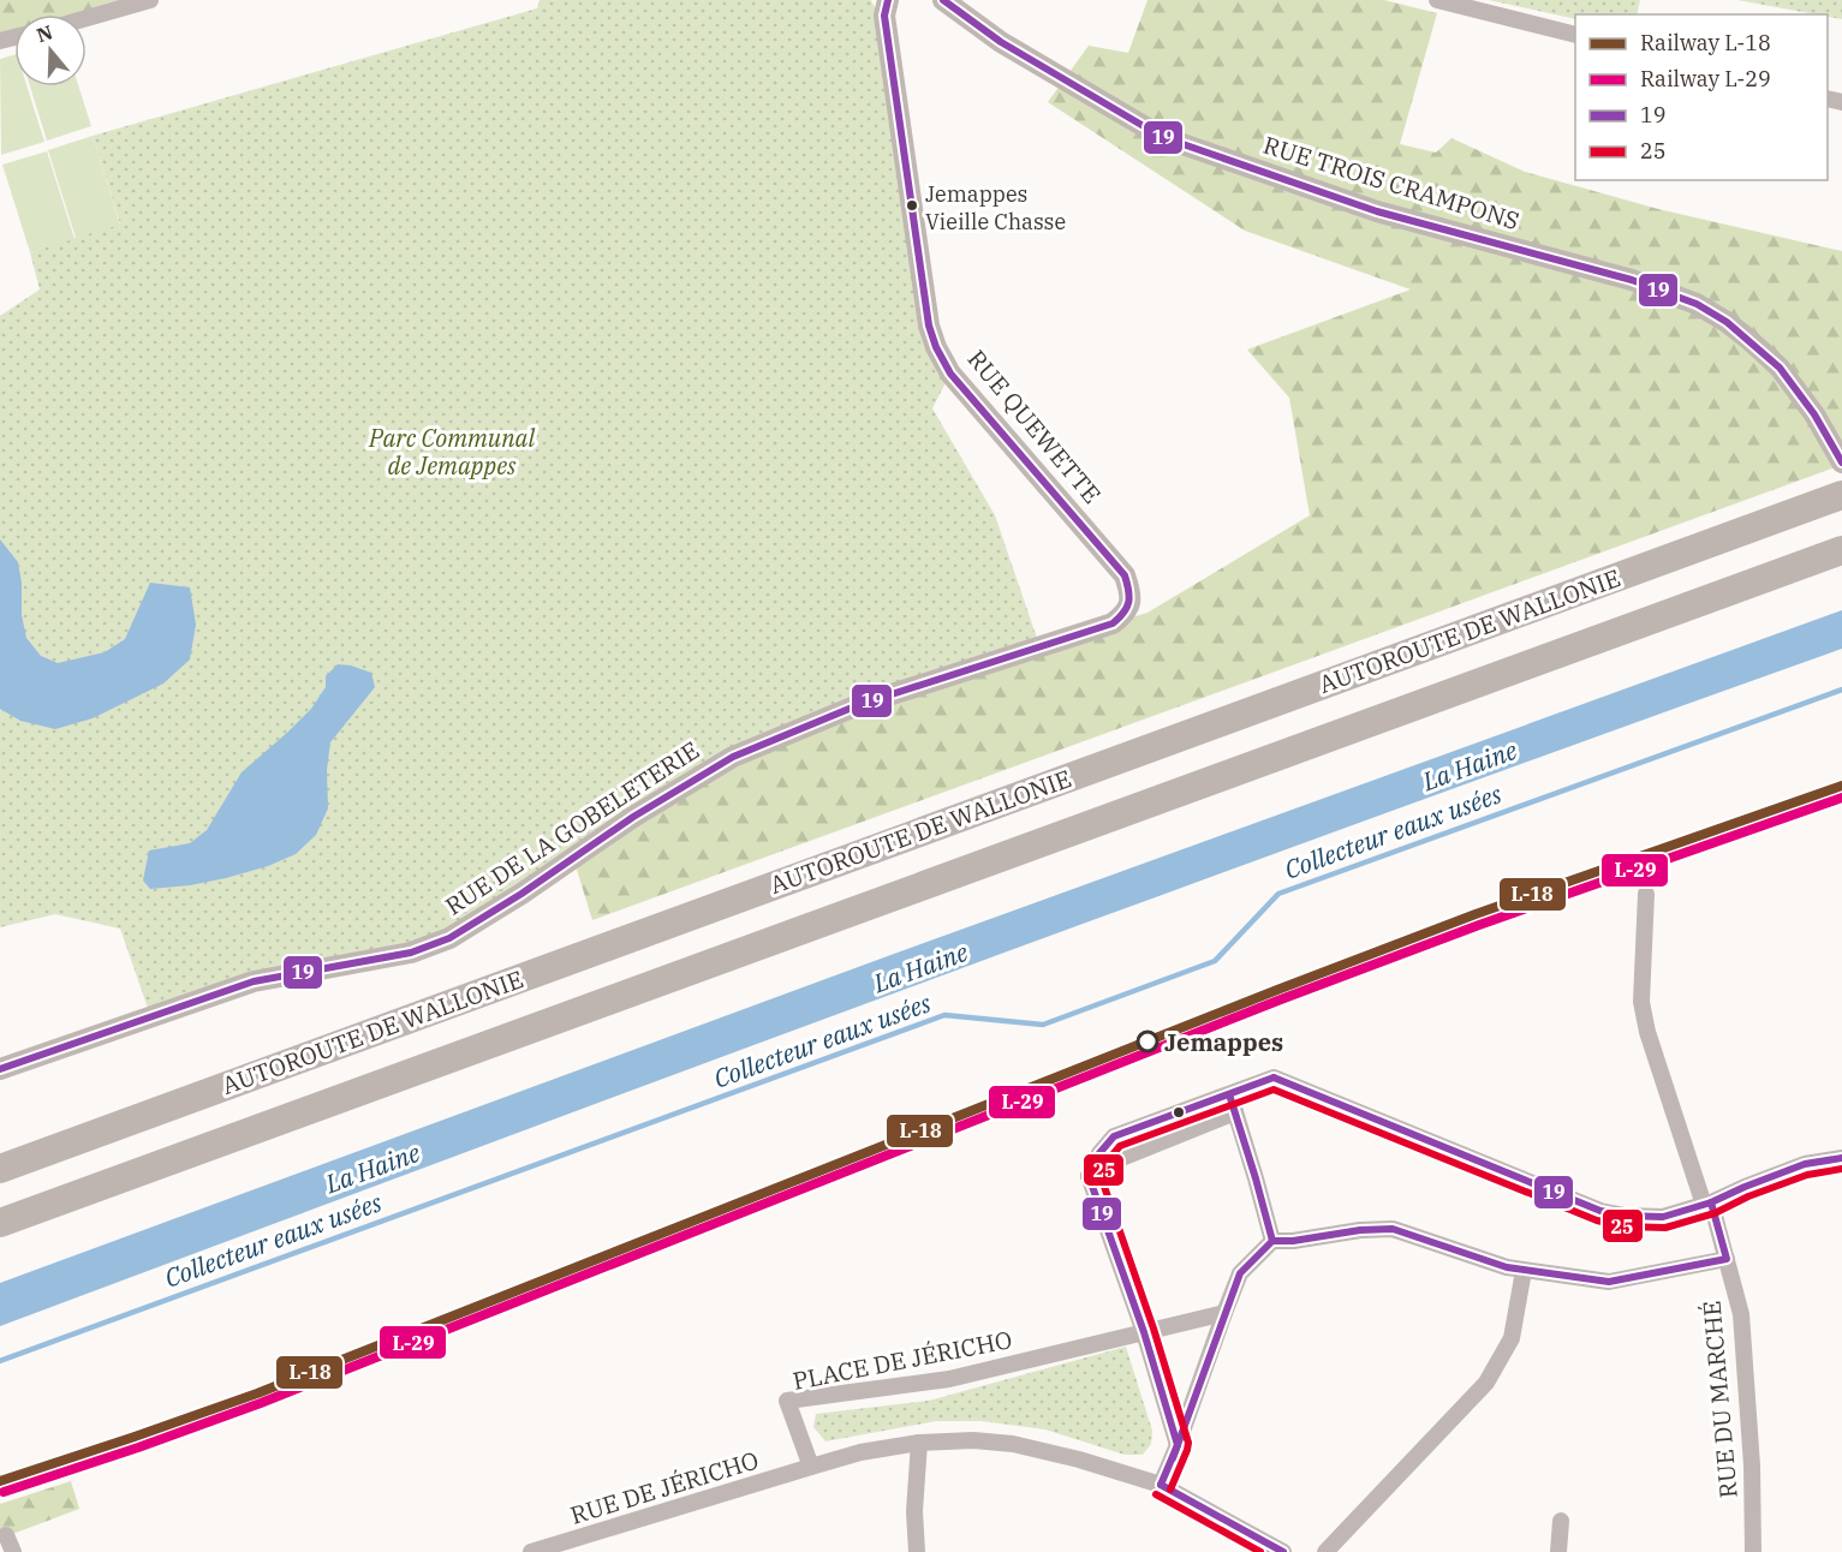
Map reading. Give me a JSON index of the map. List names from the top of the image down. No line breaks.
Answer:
{"streets":{"highway":["AUTOROUTE DE WALLONIE"],"street":["RUE TROIS CRAMPONS","RUE QUEWETTE","RUE DE LA GOBELETERIE","PLACE DE JÉRICHO","RUE DU MARCHÉ","RUE DE JÉRICHO"]},"crossings":[["RUE QUEWETTE","RUE DE LA GOBELETERIE"],["PLACE DE JÉRICHO","RUE DE JÉRICHO"]],"water":["La Haine","Collecteur eaux usées"],"parks":["Parc Communal de Jemappes"],"places":["Jemappes Vieille Chasse","Jemappes"],"lines":["transit line 19","rail line L-18","rail line L-29","transit line 25"],"legend":["Railway L-18","Railway L-29","19","25"],"north":"top"}
